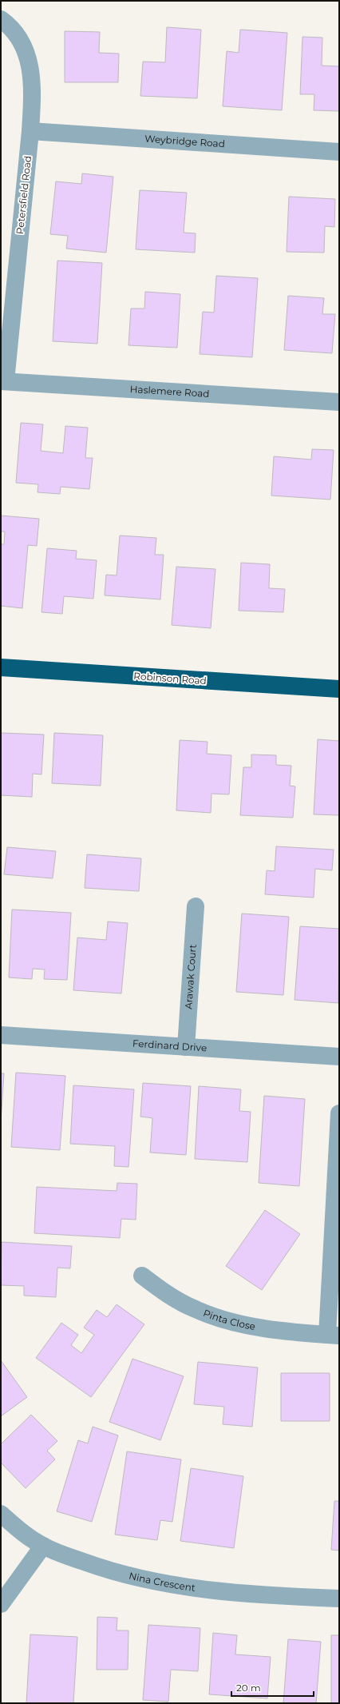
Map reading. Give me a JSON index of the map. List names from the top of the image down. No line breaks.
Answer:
{"streets":{"highway":["Robinson Road"],"street":["Weybridge Road","Petersfield Road","Haslemere Road","Arawak Court","Ferdinard Drive","Pinta Close","Nina Crescent"]},"crossings":[["Weybridge Road","Petersfield Road"],["Petersfield Road","Haslemere Road"],["Arawak Court","Ferdinard Drive"]],"scale_bar":"20 m"}
